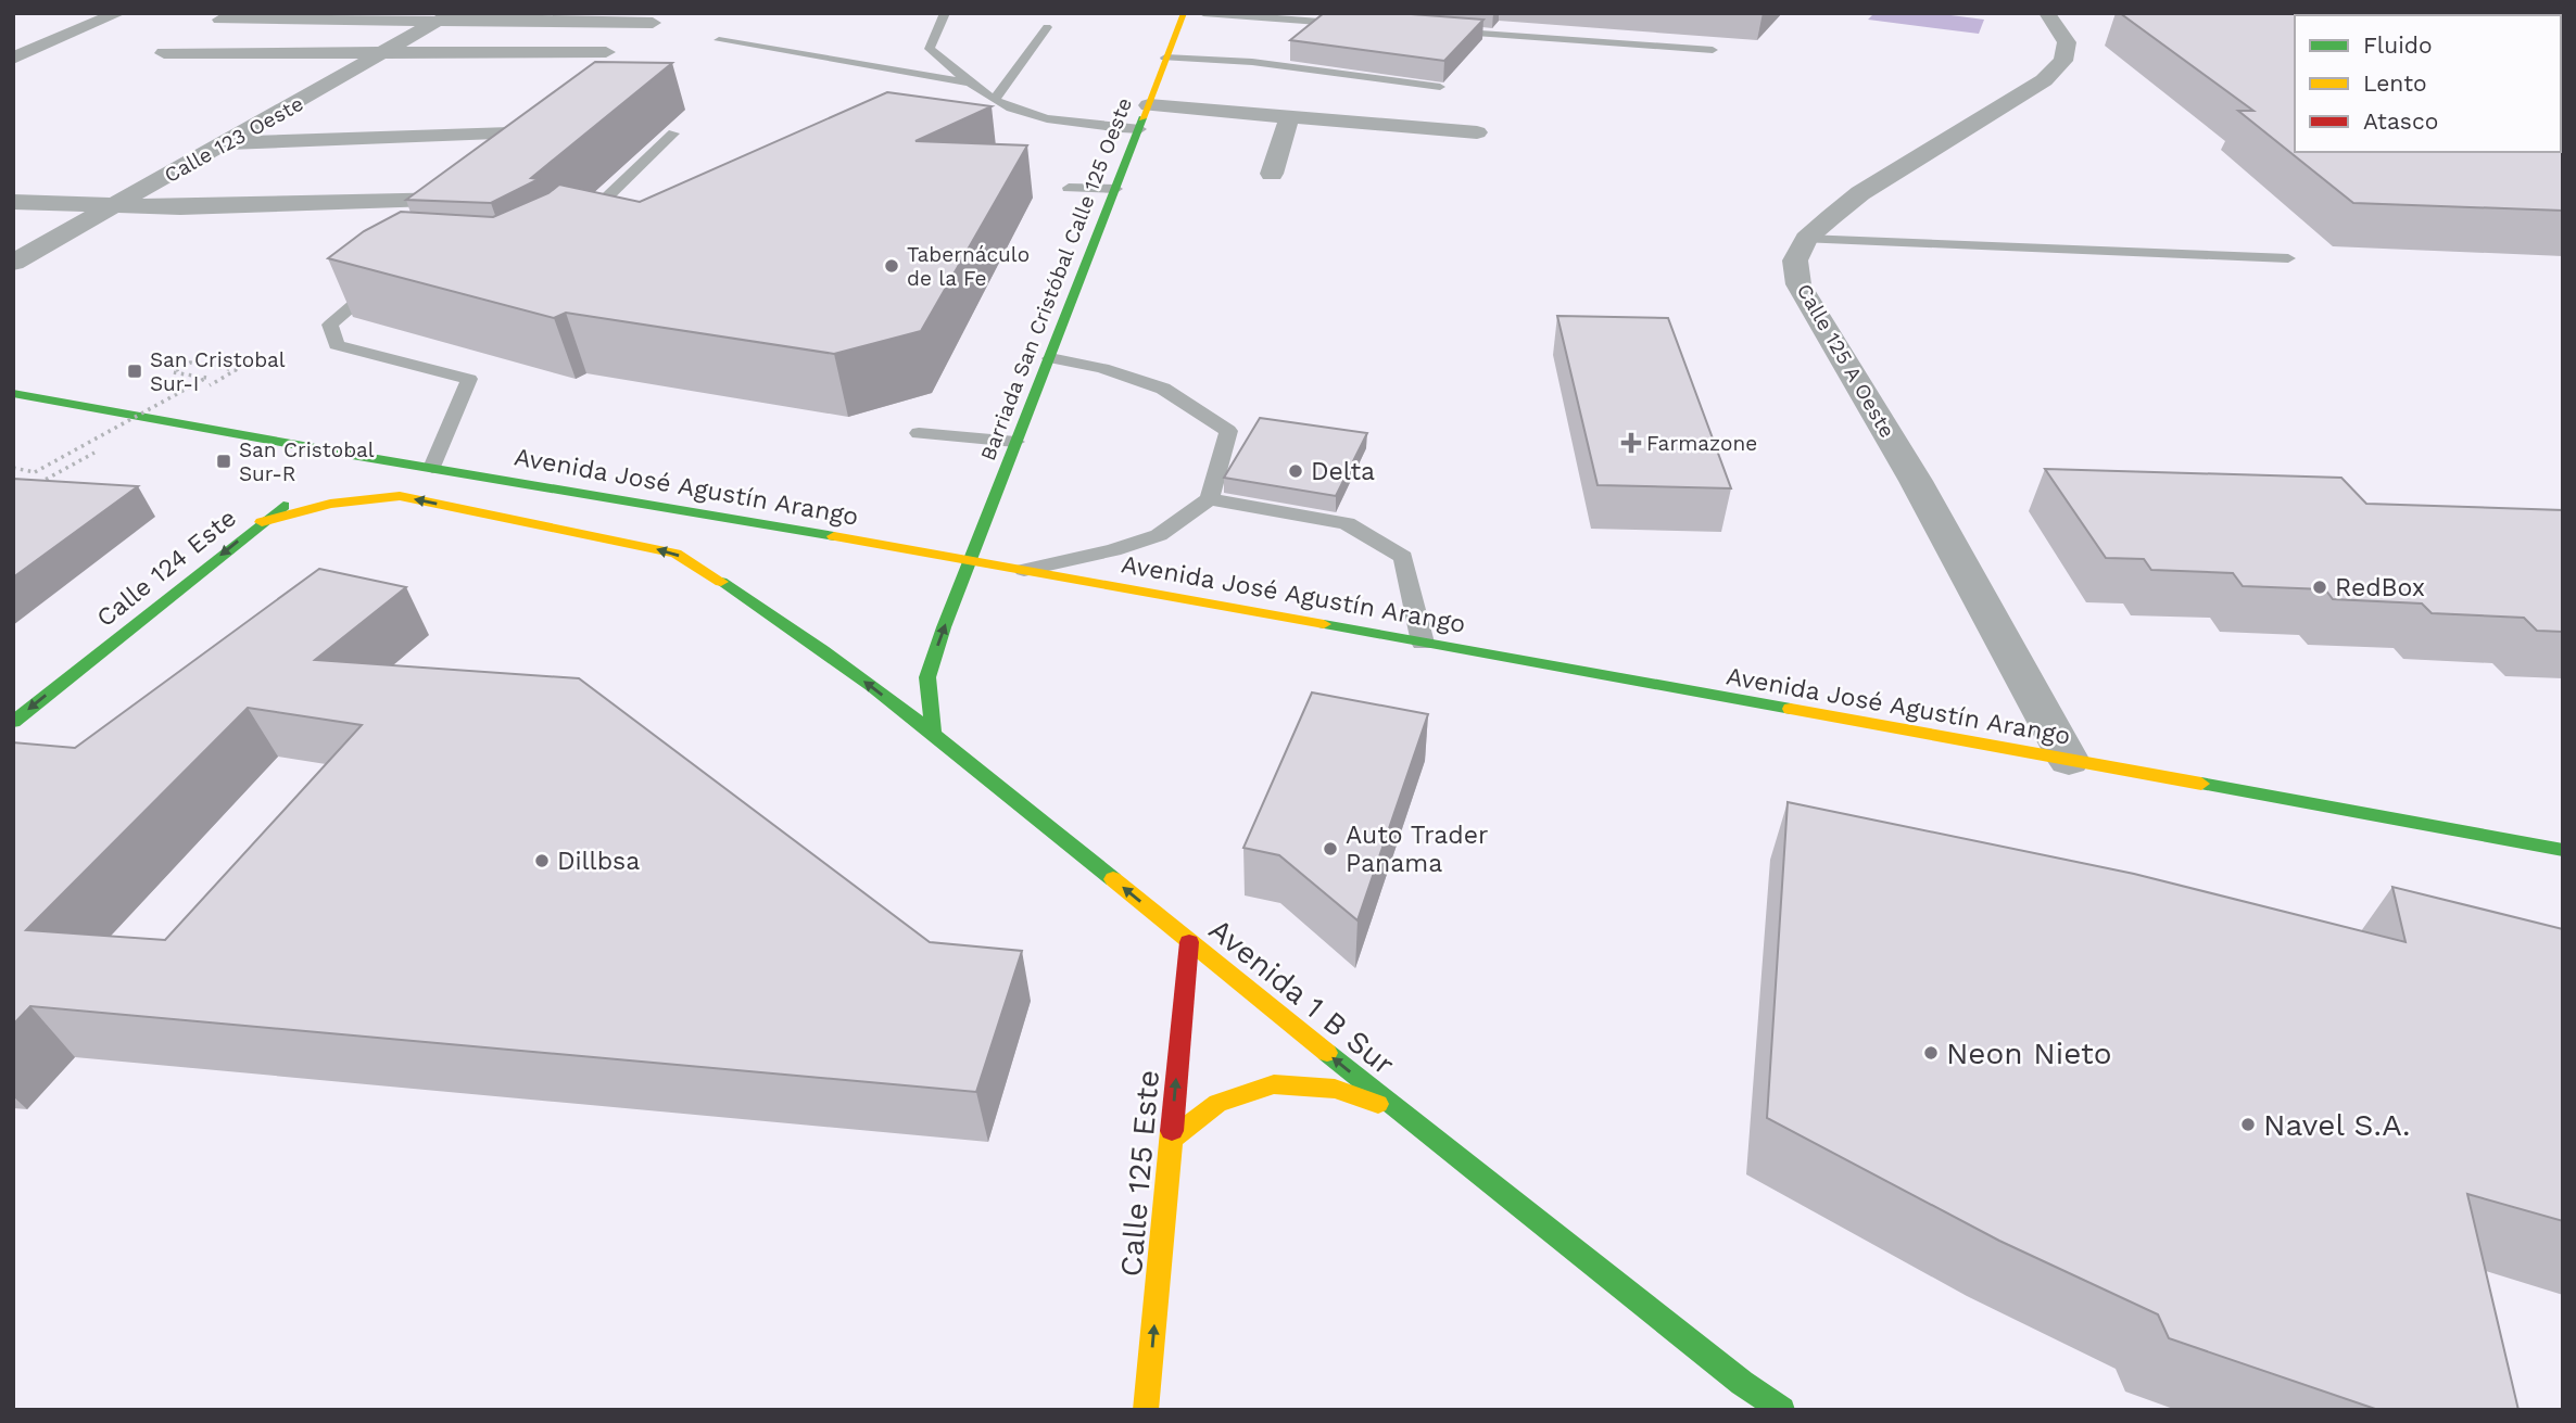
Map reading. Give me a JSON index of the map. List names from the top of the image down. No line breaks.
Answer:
{"streets":{"main road":["Barriada San Cristóbal Calle 125 Oeste","Avenida José Agustín Arango","Calle 124 Este","Avenida 1 B Sur","Calle 125 Este"],"street":["Calle 123 Oeste","Calle 125 A Oeste"]},"crossings":[["Barriada San Cristóbal Calle 125 Oeste","Avenida José Agustín Arango"],["Calle 125 A Oeste","Avenida José Agustín Arango"],["Calle 124 Este","Avenida 1 B Sur"],["Avenida 1 B Sur","Calle 125 Este"]],"one_way":["Calle 124 Este","Avenida 1 B Sur","Calle 125 Este"],"places":{"other":["Tabernáculo de la Fe","Delta","RedBox","Auto Trader Panama","Dillbsa","Neon Nieto","Navel S.A."],"transit":["San Cristobal Sur-I","San Cristobal Sur-R"],"health":["Farmazone"]},"legend":["Fluido","Lento","Atasco"]}
